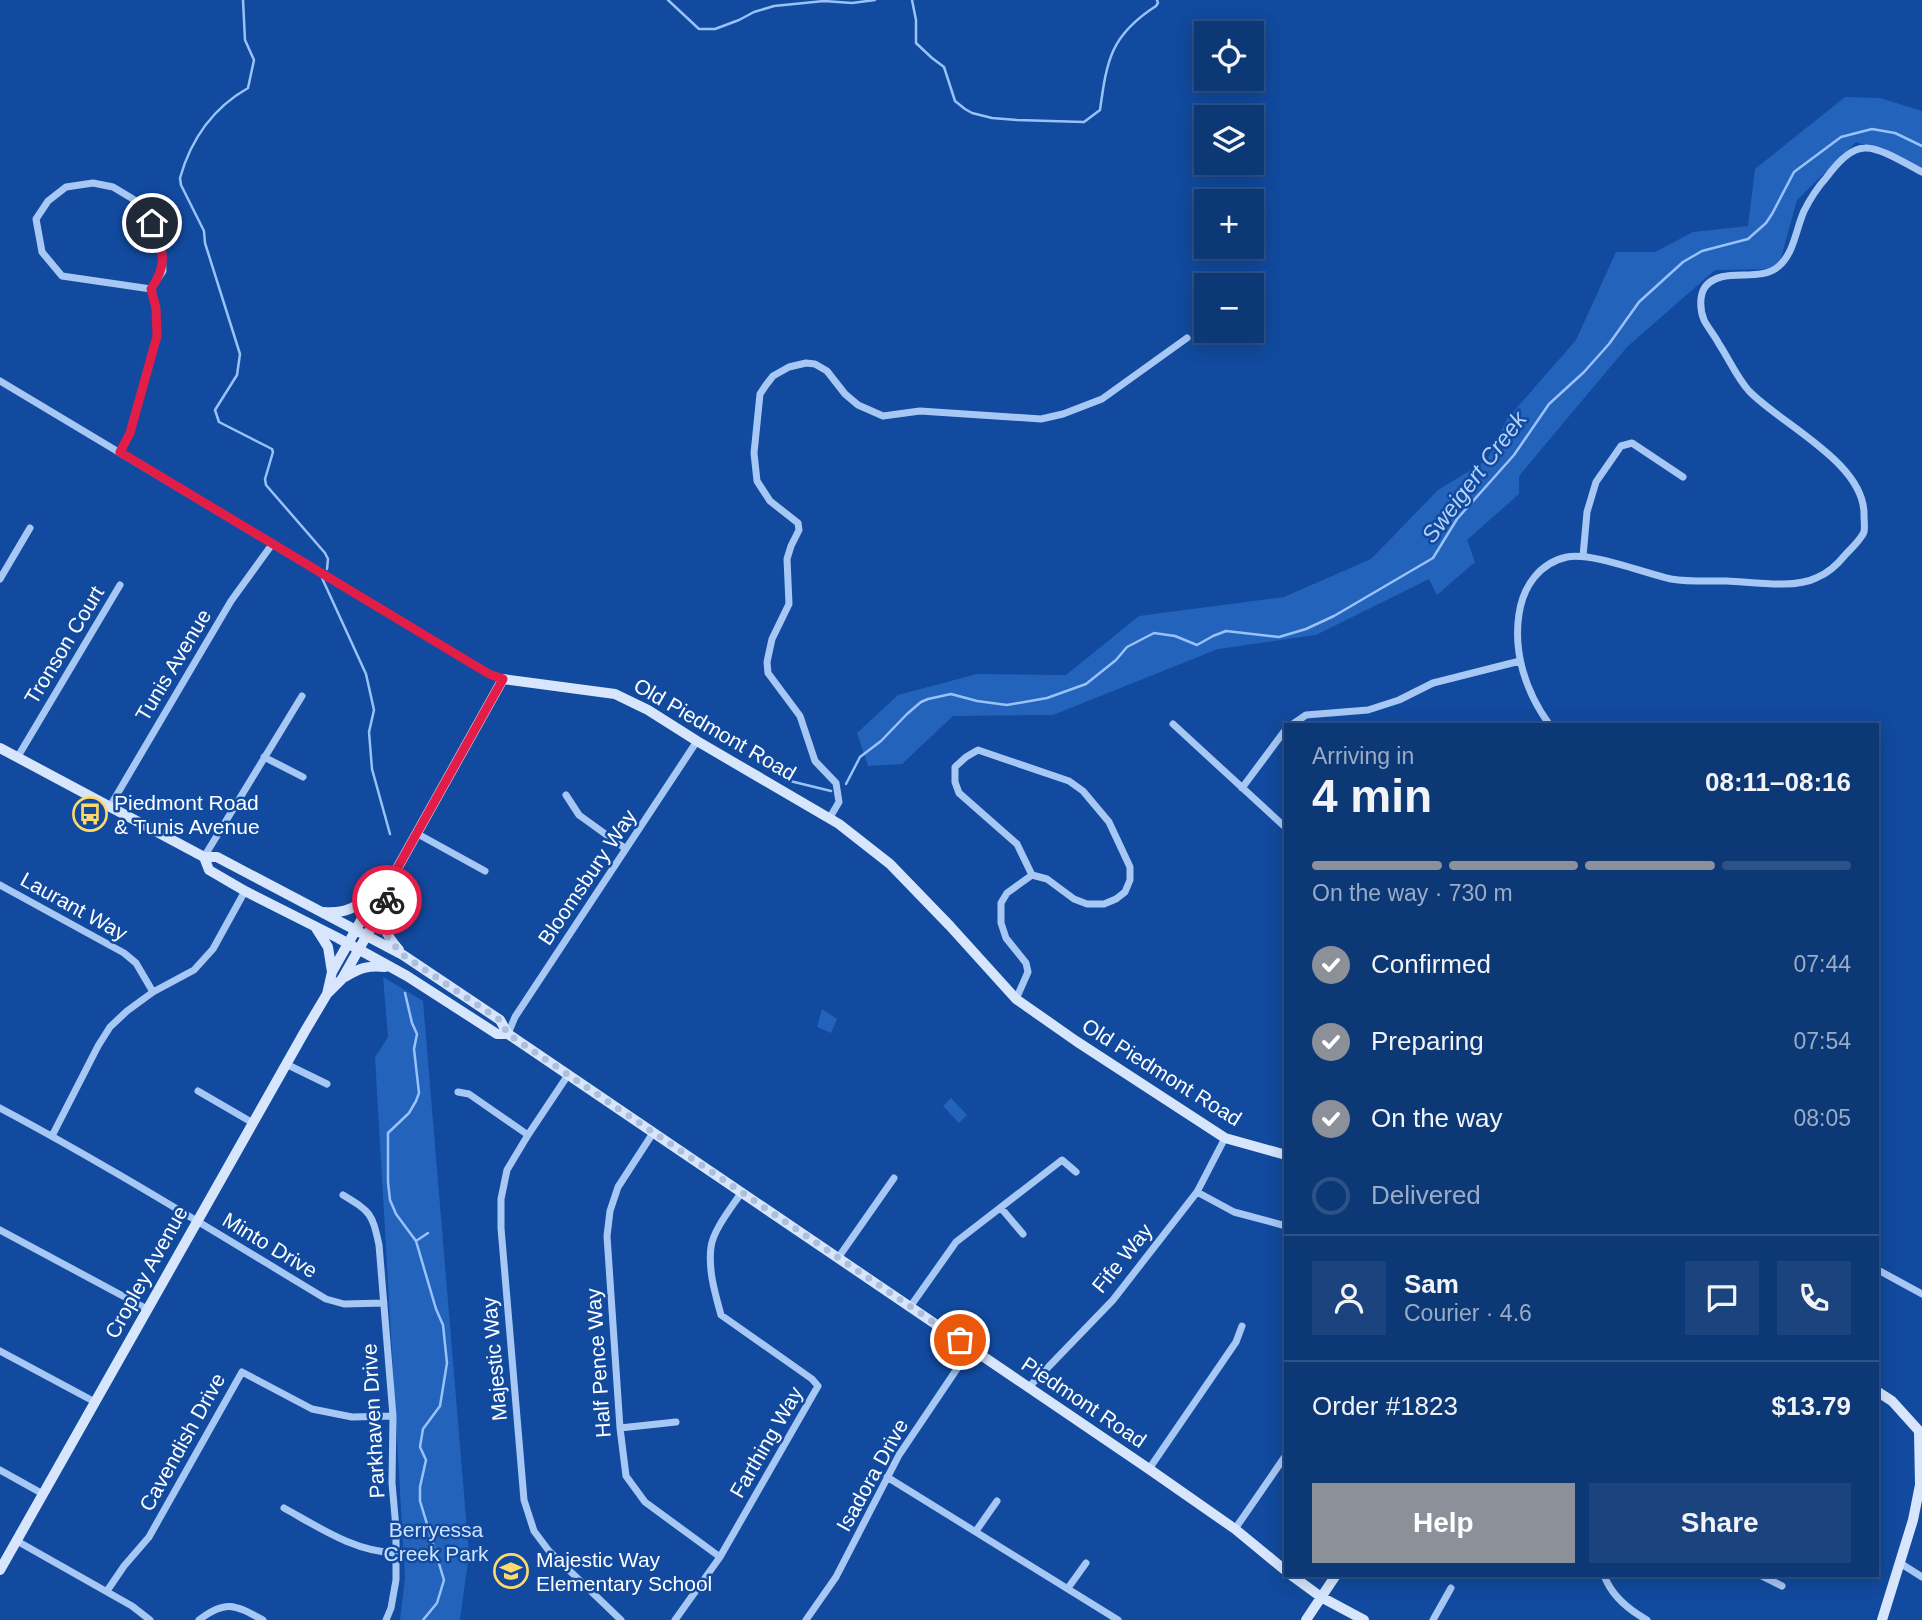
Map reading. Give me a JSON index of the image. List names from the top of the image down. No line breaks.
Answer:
{"streets":{"street":["Tronson Court","Tunis Avenue","Old Piedmont Road","Bloomsbury Way","Laurant Way","Minto Drive","Fife Way","Cropley Avenue","Majestic Way","Half Pence Way","Piedmont Road","Parkhaven Drive","Cavendish Drive","Farthing Way","Isadora Drive"]},"crossings":[["Tronson Court","Piedmont Road"],["Tunis Avenue","Old Piedmont Road"],["Tunis Avenue","Piedmont Road"],["Old Piedmont Road","Bloomsbury Way"],["Old Piedmont Road","Fife Way"],["Old Piedmont Road","Cropley Avenue"],["Bloomsbury Way","Piedmont Road"],["Minto Drive","Cropley Avenue"],["Minto Drive","Parkhaven Drive"],["Fife Way","Piedmont Road"],["Cropley Avenue","Piedmont Road"],["Majestic Way","Piedmont Road"],["Half Pence Way","Piedmont Road"],["Half Pence Way","Farthing Way"],["Piedmont Road","Farthing Way"],["Piedmont Road","Isadora Drive"],["Parkhaven Drive","Cavendish Drive"]],"water":["Sweigert Creek"],"parks":["Berryessa Creek Park"],"places":{"bus stop":["Piedmont Road & Tunis Avenue"],"school or university":["Majestic Way Elementary School"]},"page":{"map_buttons":["+","−"],"heading":["4 min","Arriving in","08:11–08:16"],"panel":["Sam","Courier · 4.6","Order #1823","$13.79"],"bar":"On the way · 730 m","list":[["Confirmed","07:44"],["Preparing","07:54"],["On the way","08:05"],"Delivered"],"buttons":["Help","Share"]}}
